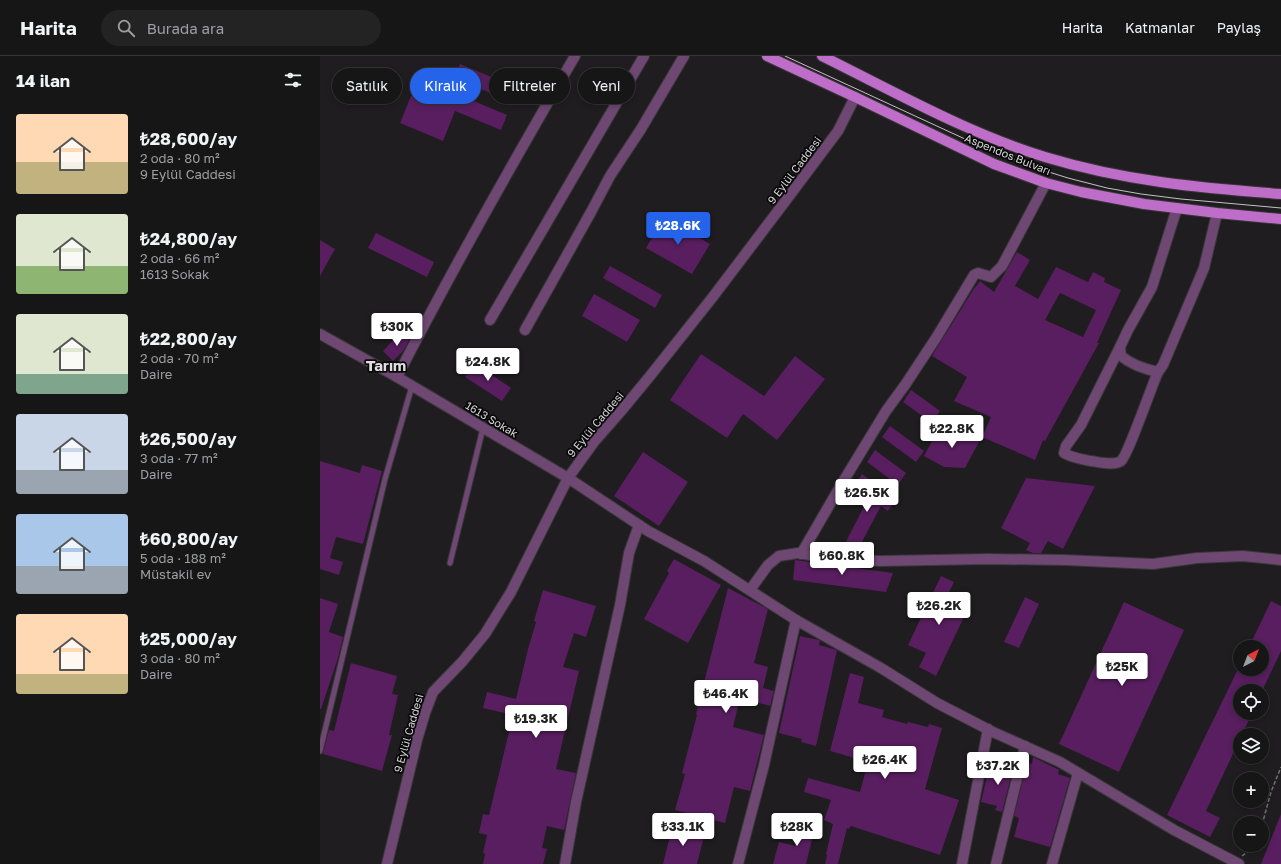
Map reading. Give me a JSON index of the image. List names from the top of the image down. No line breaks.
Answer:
{"streets":{"main road":["Aspendos Bulvarı"],"street":["9 Eylül Caddesi","1613 Sokak"]},"crossings":[["Aspendos Bulvarı","9 Eylül Caddesi"],["9 Eylül Caddesi","1613 Sokak"]],"districts":["Tarım"],"north":"top right","page":{"header":"Harita","search":"Burada ara","nav":["Harita","Katmanlar","Paylaş"],"heading":"14 ilan","chip":["Satılık","Kiralık","Filtreler","Yeni"],"list":[{"name":"₺28,600/ay","note":"2 oda · 80 m² · 9 Eylül Caddesi"},{"name":"₺24,800/ay","note":"2 oda · 66 m² · 1613 Sokak"},{"name":"₺22,800/ay","note":"2 oda · 70 m² · Daire"},{"name":"₺26,500/ay","note":"3 oda · 77 m² · Daire"},{"name":"₺60,800/ay","note":"5 oda · 188 m² · Müstakil ev"},{"name":"₺25,000/ay","note":"3 oda · 80 m² · Daire"}],"price":["₺28.6K","₺30K","₺24.8K","₺22.8K","₺26.5K","₺60.8K","₺26.2K","₺25K","₺46.4K","₺19.3K","₺26.4K","₺37.2K","₺33.1K","₺28K"],"map_buttons":["+","−"]}}
